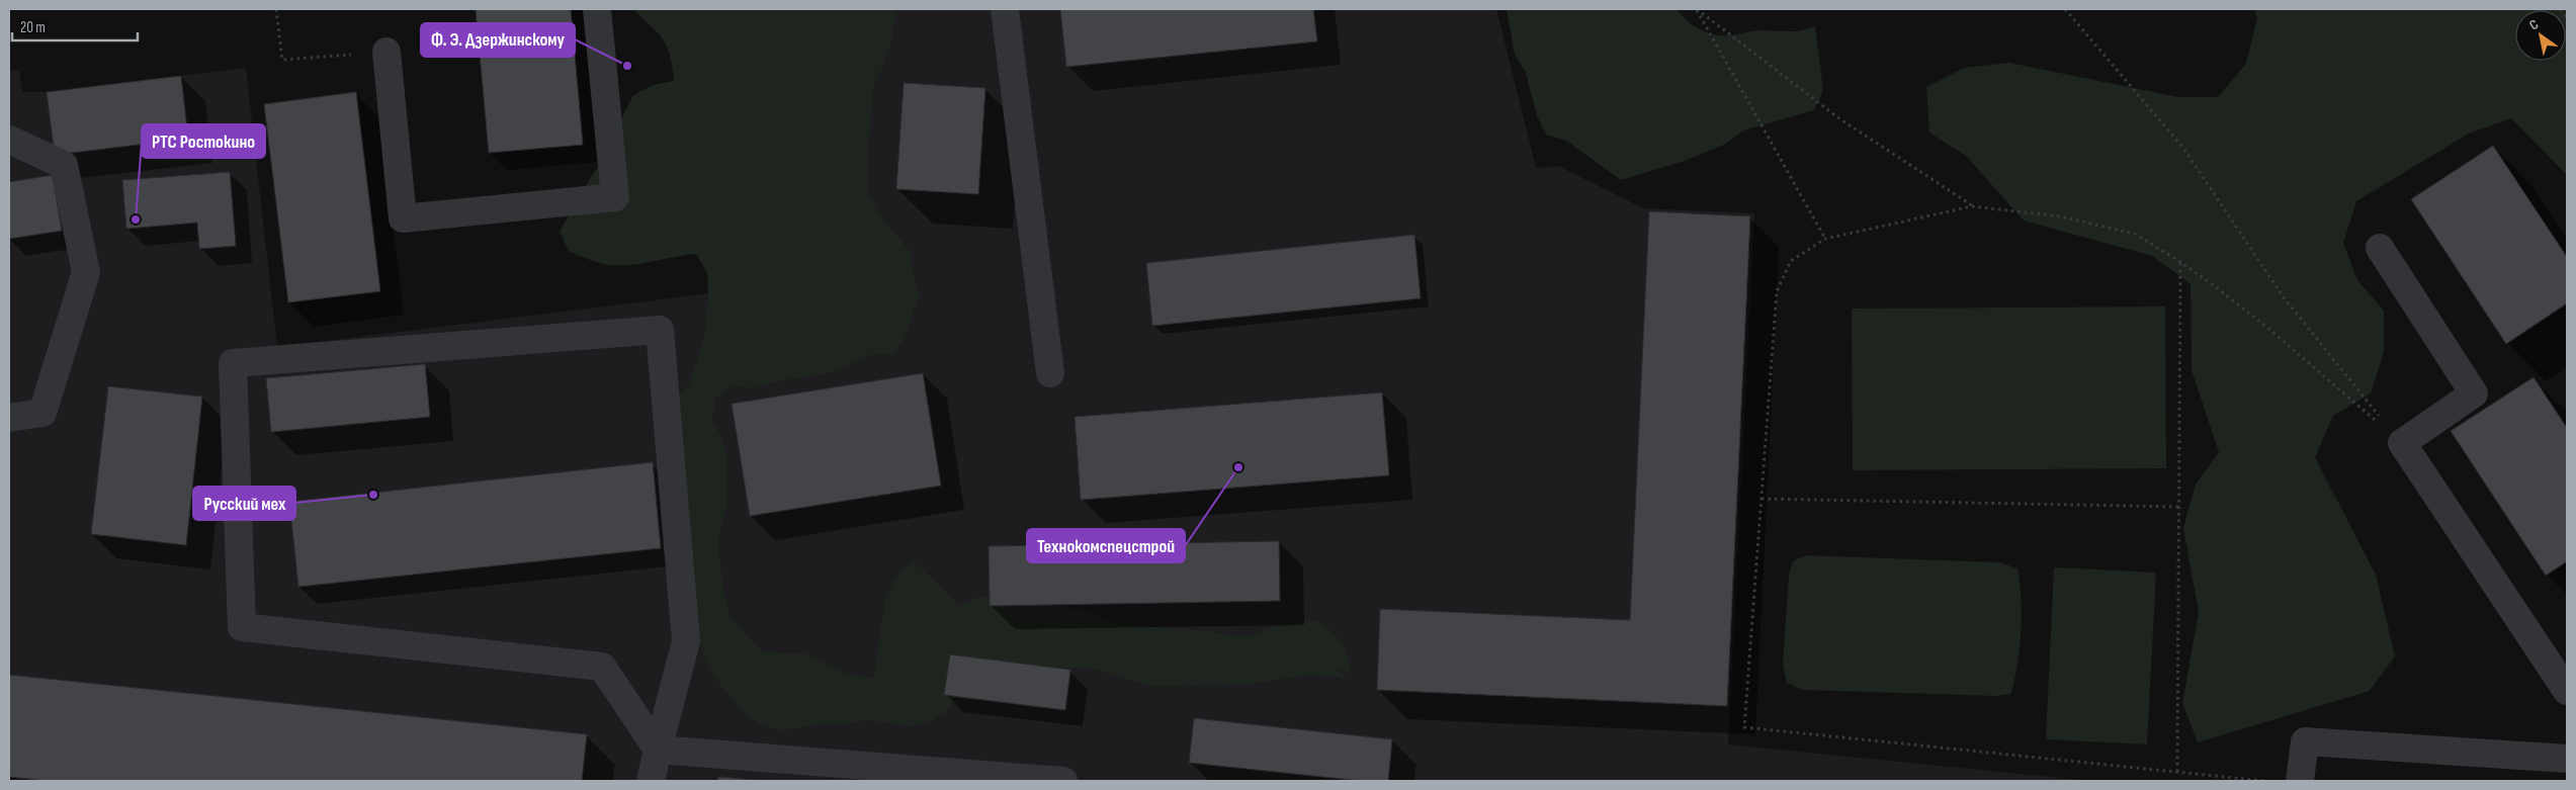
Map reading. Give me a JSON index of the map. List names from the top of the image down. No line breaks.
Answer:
{"places":["Ф. Э. Дзержинскому","РТС Ростокино","Технокомспецстрой","Русский мех"],"scale_bar":"20 m","north":"top left"}
